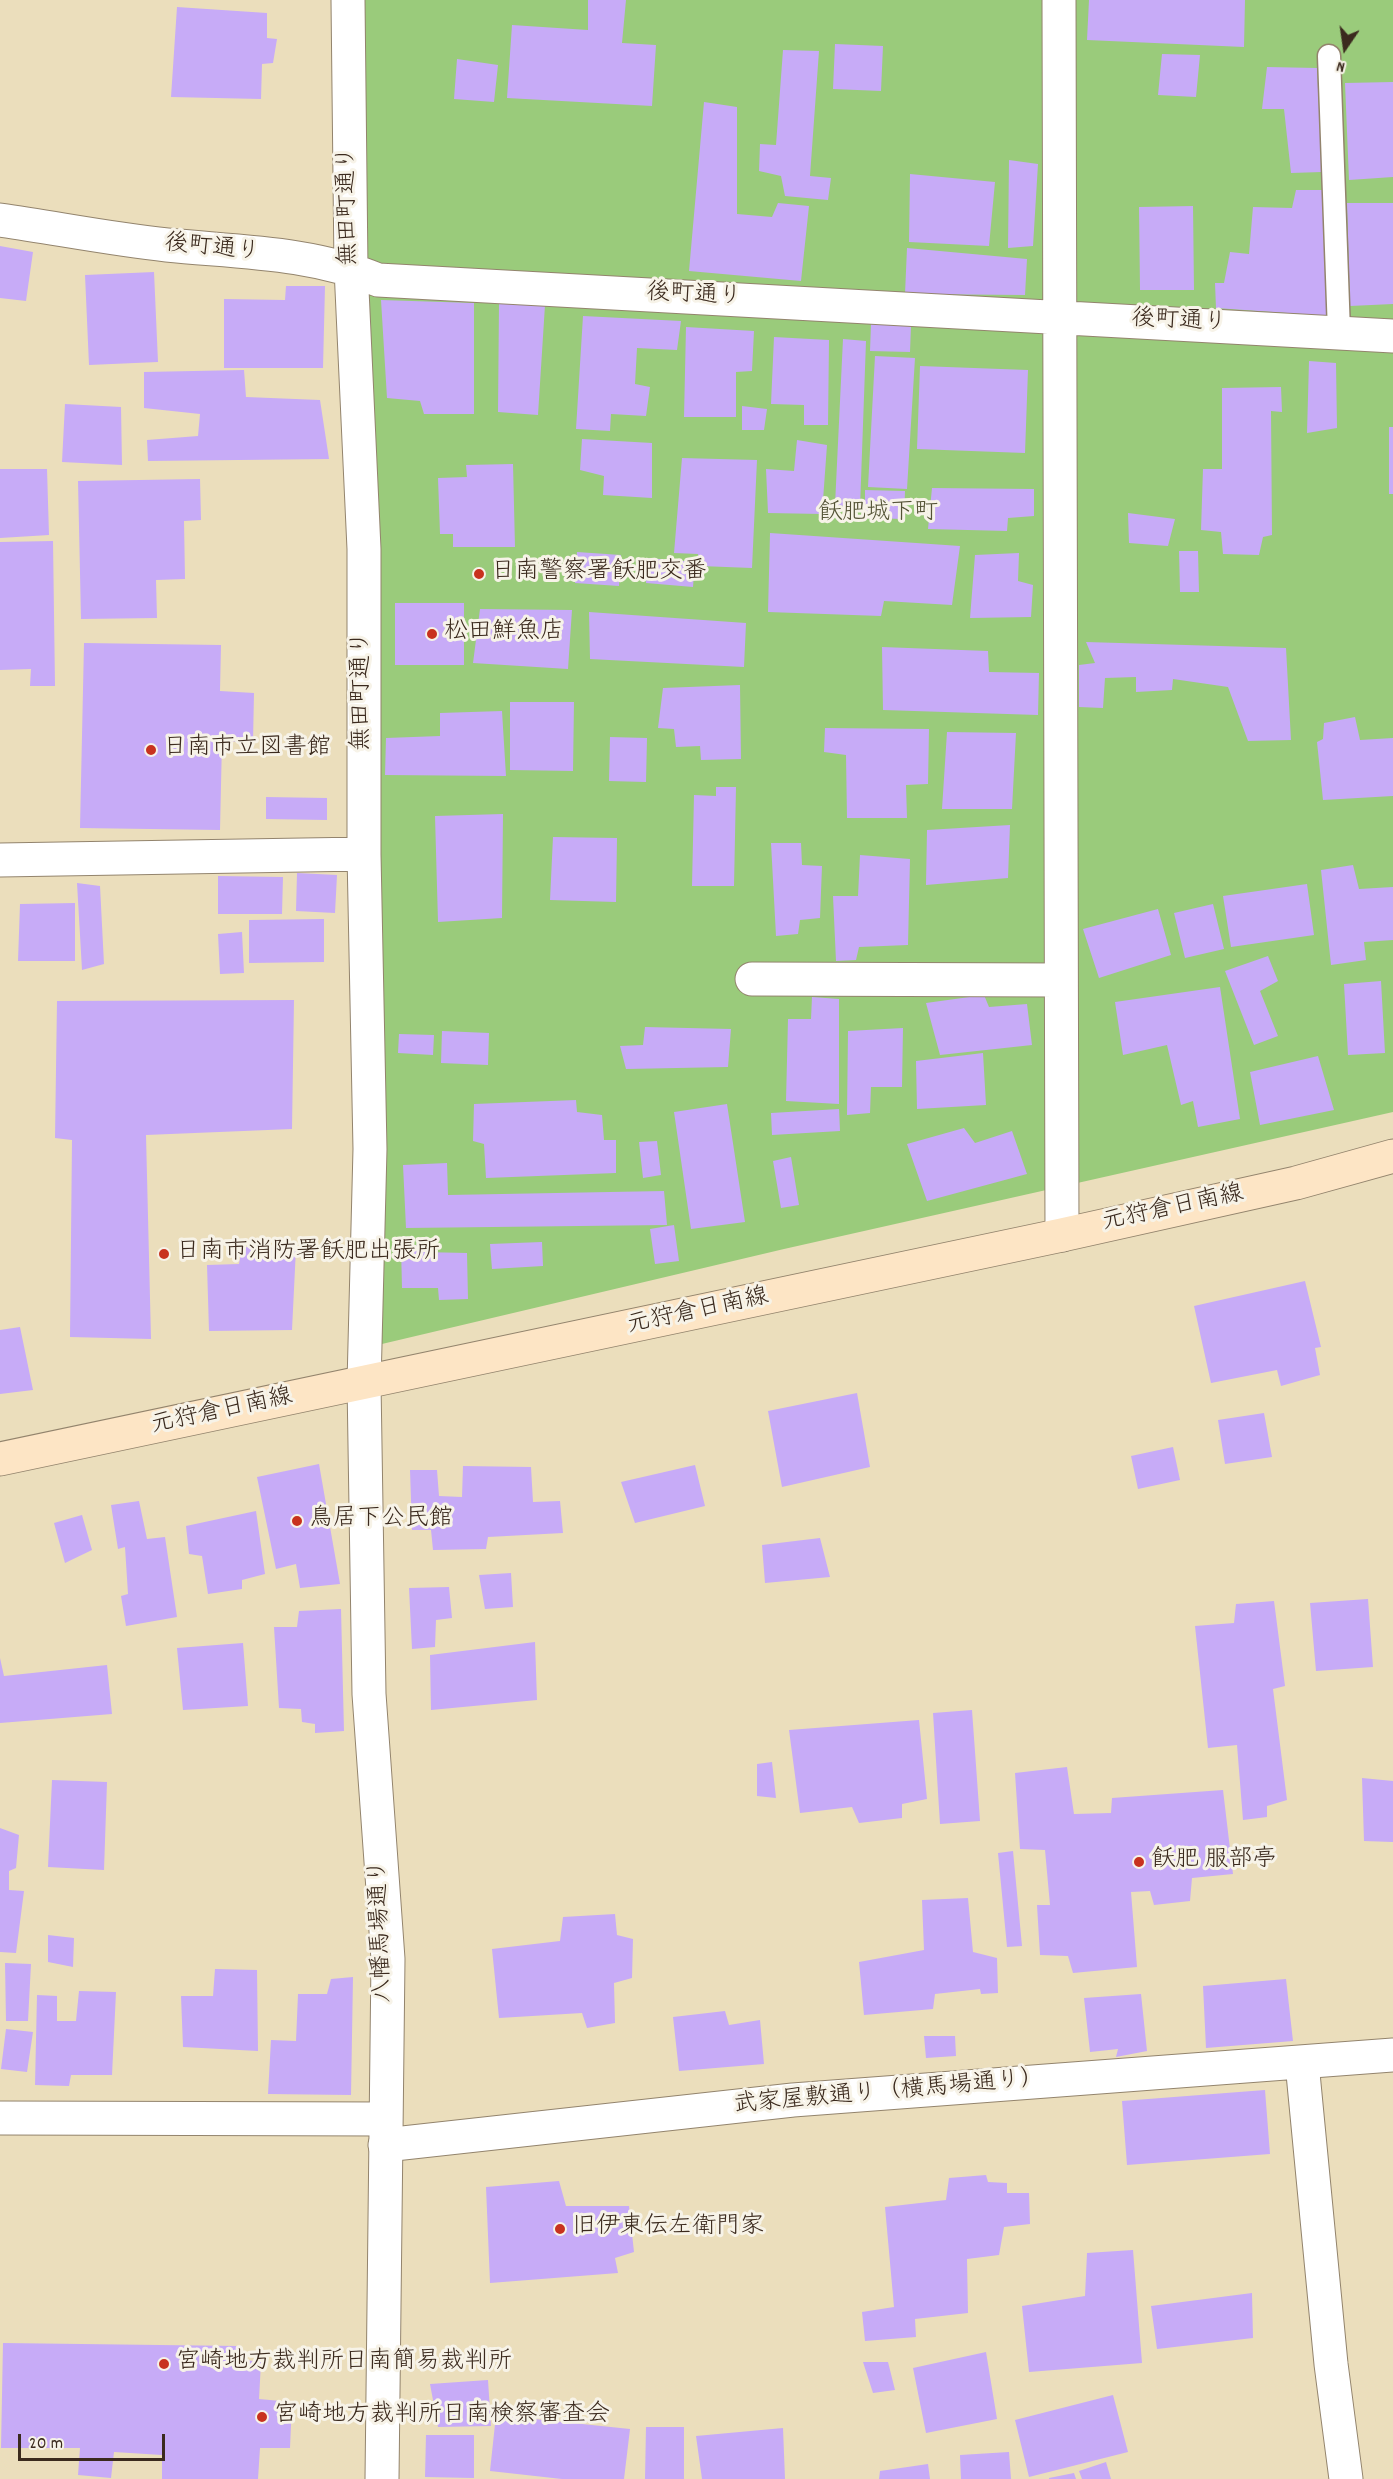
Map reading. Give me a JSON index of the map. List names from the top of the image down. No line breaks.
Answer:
{"streets":{"main road":["元狩倉日南線"],"street":["無田町通り","後町通り","八幡馬場通り","武家屋敷通り（横馬場通り）"]},"crossings":[["無田町通り","後町通り"],["無田町通り","元狩倉日南線"],["無田町通り","八幡馬場通り"],["元狩倉日南線","八幡馬場通り"],["八幡馬場通り","武家屋敷通り（横馬場通り）"]],"parks":["飫肥城下町"],"places":["日南警察署飫肥交番","松田鮮魚店","日南市立図書館","日南市消防署飫肥出張所","鳥居下公民館","飫肥 服部亭","旧伊東伝左衛門家","宮崎地方裁判所日南簡易裁判所","宮崎地方裁判所日南検察審査会"],"scale_bar":"20 m","north":"bottom"}
